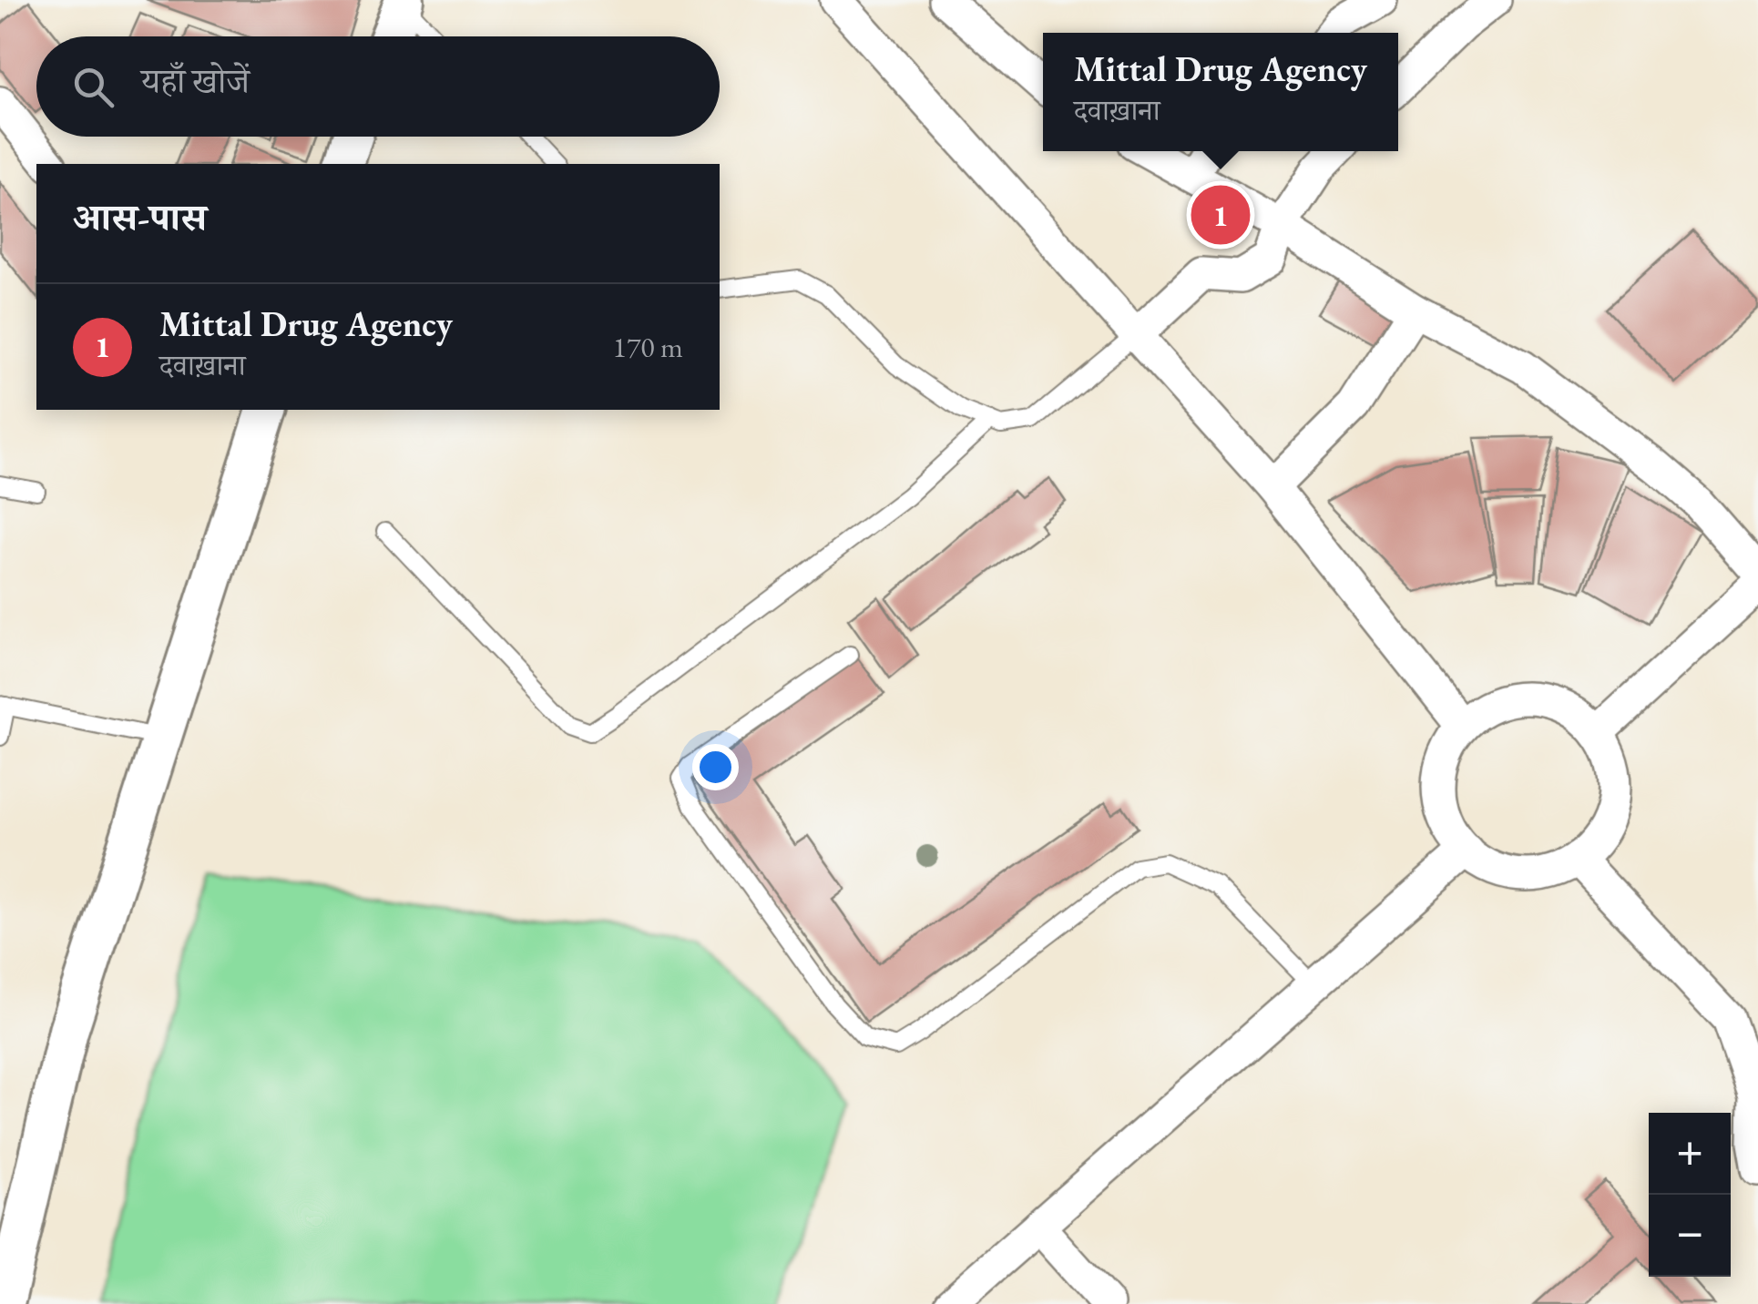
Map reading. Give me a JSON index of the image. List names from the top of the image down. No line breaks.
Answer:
{"page":{"popup":["Mittal Drug Agency","दवाख़ाना"],"search":"यहाँ खोजें","heading":"आस-पास","pins":"1","list":[{"mark":"1","name":"Mittal Drug Agency","note":"दवाख़ाना","value":"170 m"}],"map_buttons":["+","−"]}}
